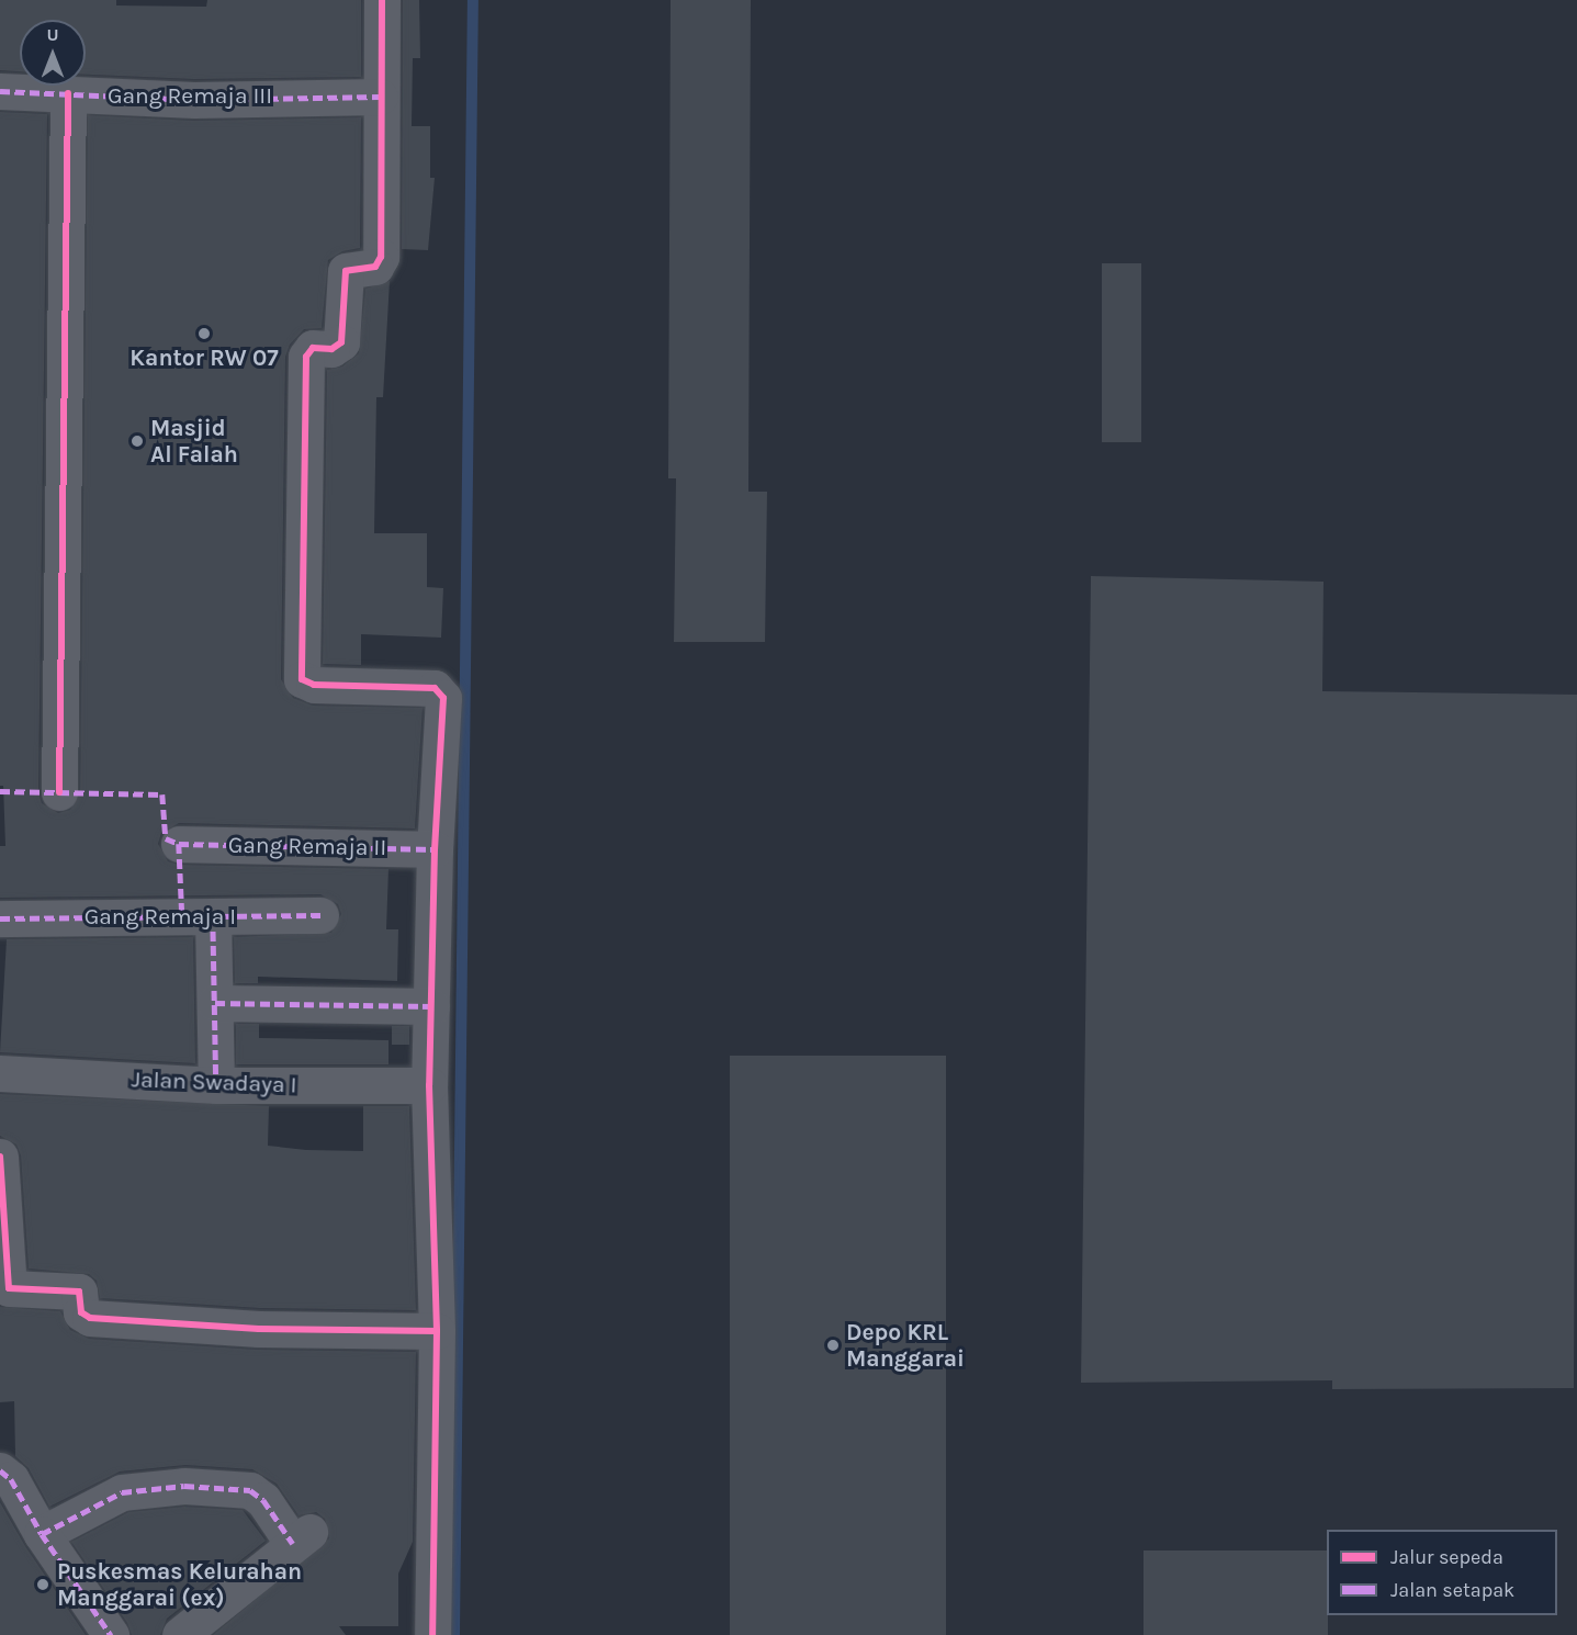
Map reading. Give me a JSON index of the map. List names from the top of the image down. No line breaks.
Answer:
{"streets":{"street":["Gang Remaja III","Gang Remaja II","Gang Remaja I","Jalan Swadaya I"]},"places":["Kantor RW 07","Masjid Al Falah","Depo KRL Manggarai","Puskesmas Kelurahan Manggarai (ex)"],"legend":["Jalur sepeda","Jalan setapak"],"north":"top"}
